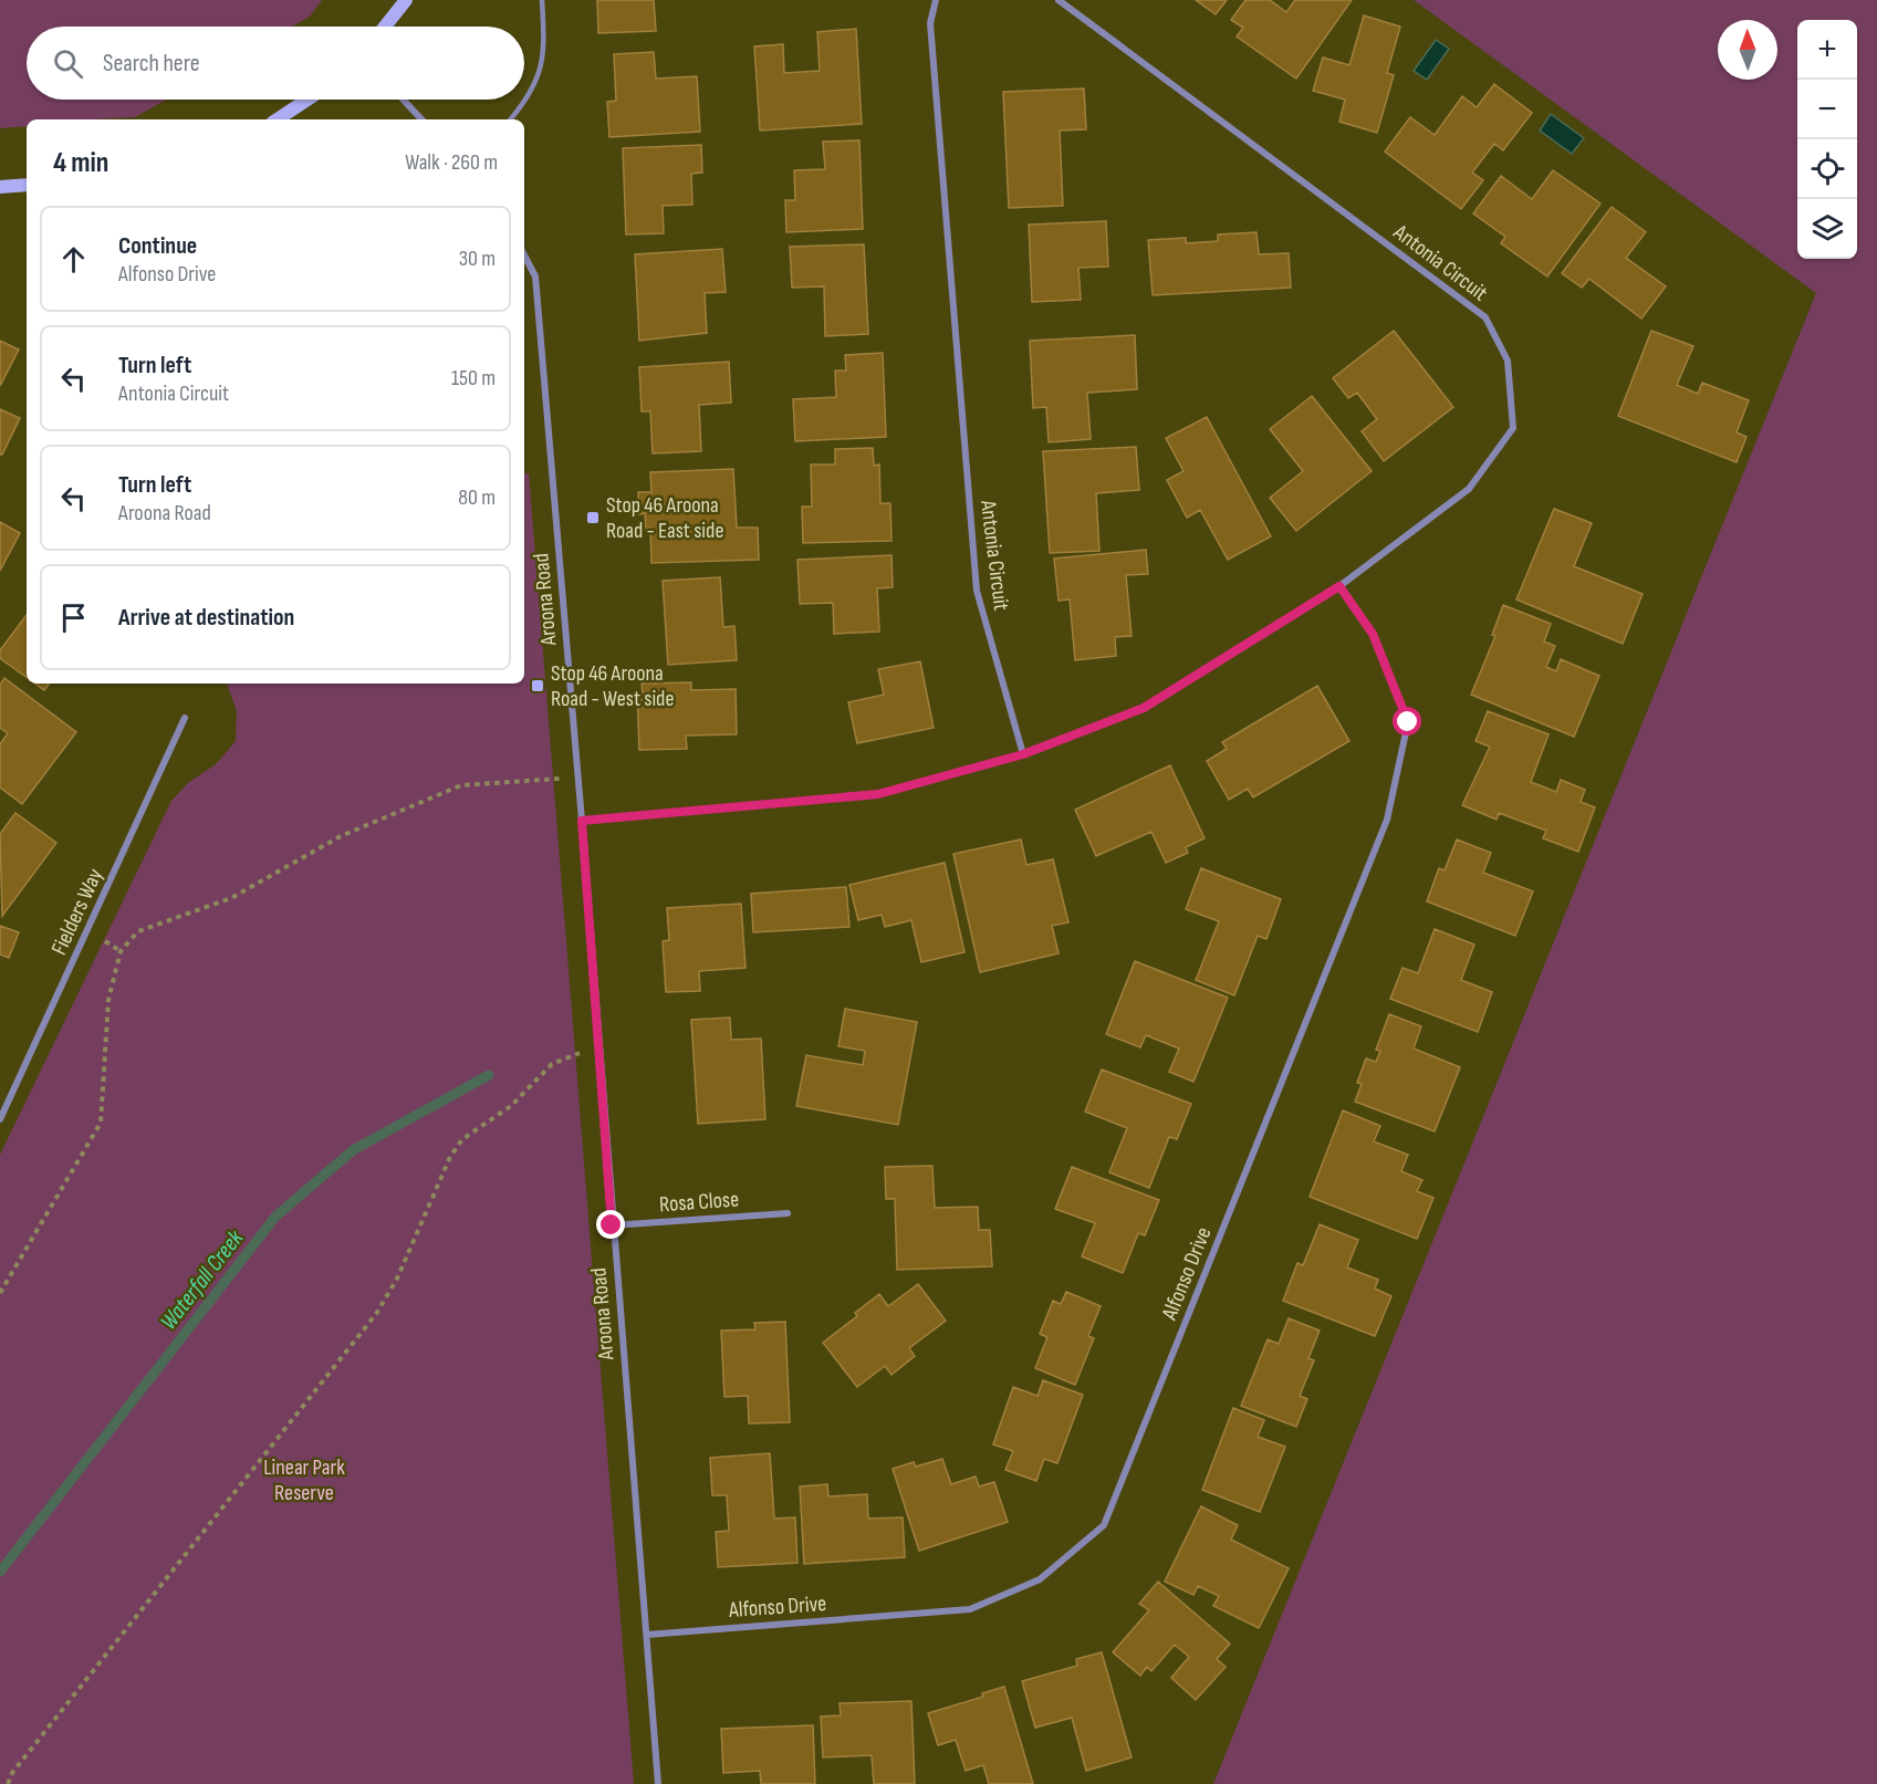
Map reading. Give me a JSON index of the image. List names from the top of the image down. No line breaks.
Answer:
{"streets":{"street":["Antonia Circuit","Aroona Road","Fielders Way","Rosa Close","Alfonso Drive"]},"crossings":[["Antonia Circuit","Aroona Road"],["Antonia Circuit","Alfonso Drive"],["Aroona Road","Rosa Close"],["Aroona Road","Alfonso Drive"]],"water":["Waterfall Creek"],"parks":["Linear Park Reserve"],"places":{"transit":["Stop 46 Aroona Road - East side","Stop 46 Aroona Road - West side"]},"north":"top","page":{"map_buttons":["+","−"],"search":"Search here","heading":["4 min","Walk · 260 m"],"list":[["Continue","Alfonso Drive","30 m"],["Turn left","Antonia Circuit","150 m"],["Turn left","Aroona Road","80 m"],"Arrive at destination"]}}
